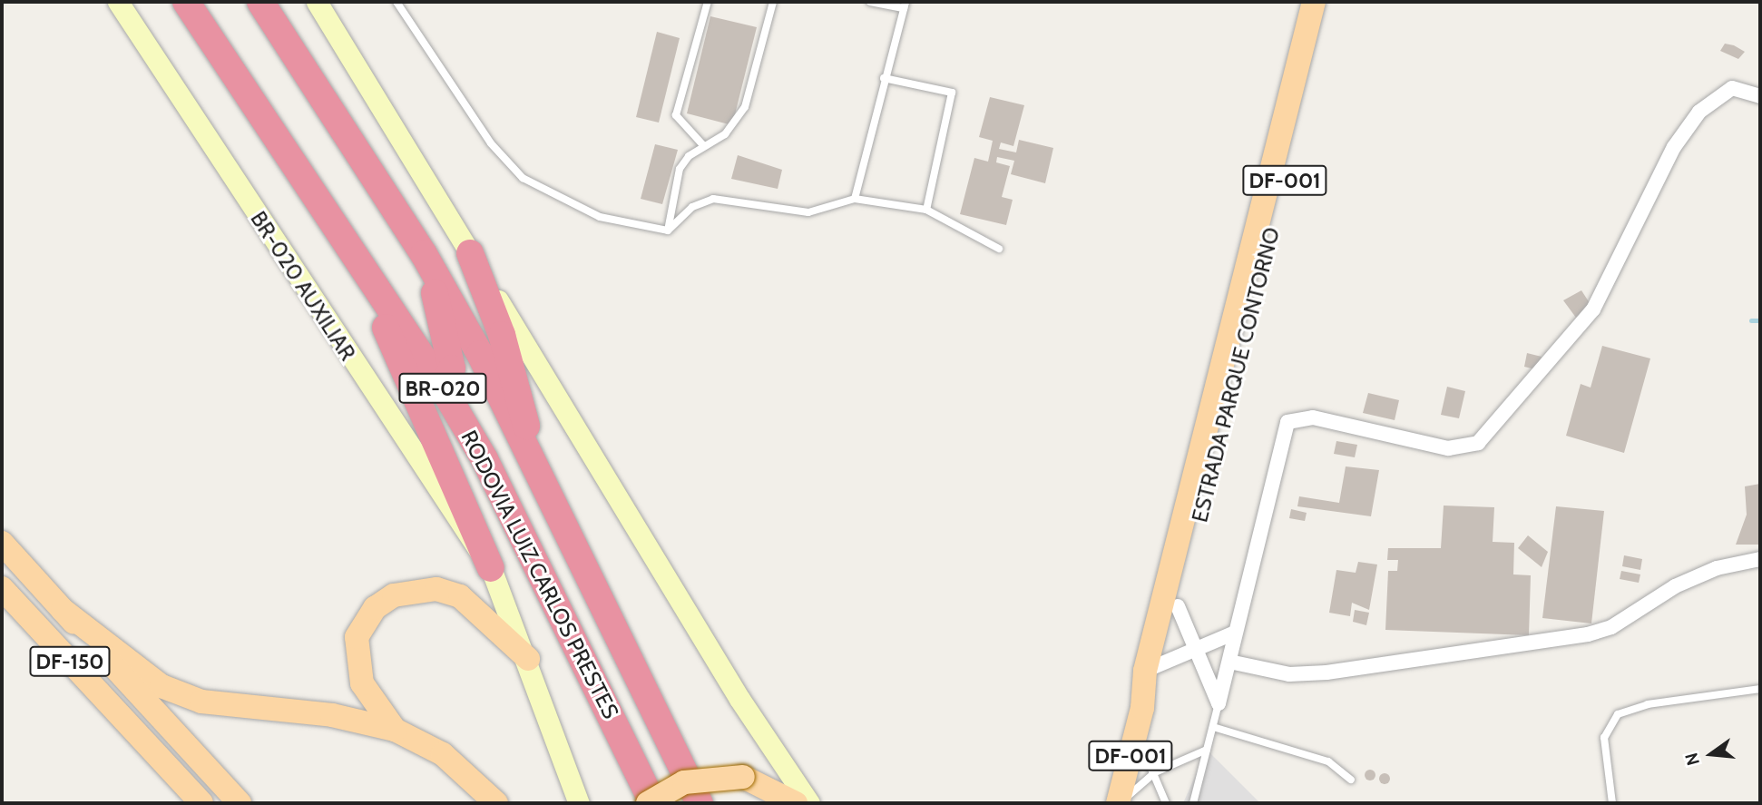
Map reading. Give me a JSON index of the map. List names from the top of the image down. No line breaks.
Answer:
{"streets":{"highway":["BR-020","RODOVIA LUIZ CARLOS PRESTES"],"main road":["DF-001","BR-020 AUXILIAR","ESTRADA PARQUE CONTORNO","DF-150"]},"north":"left"}
